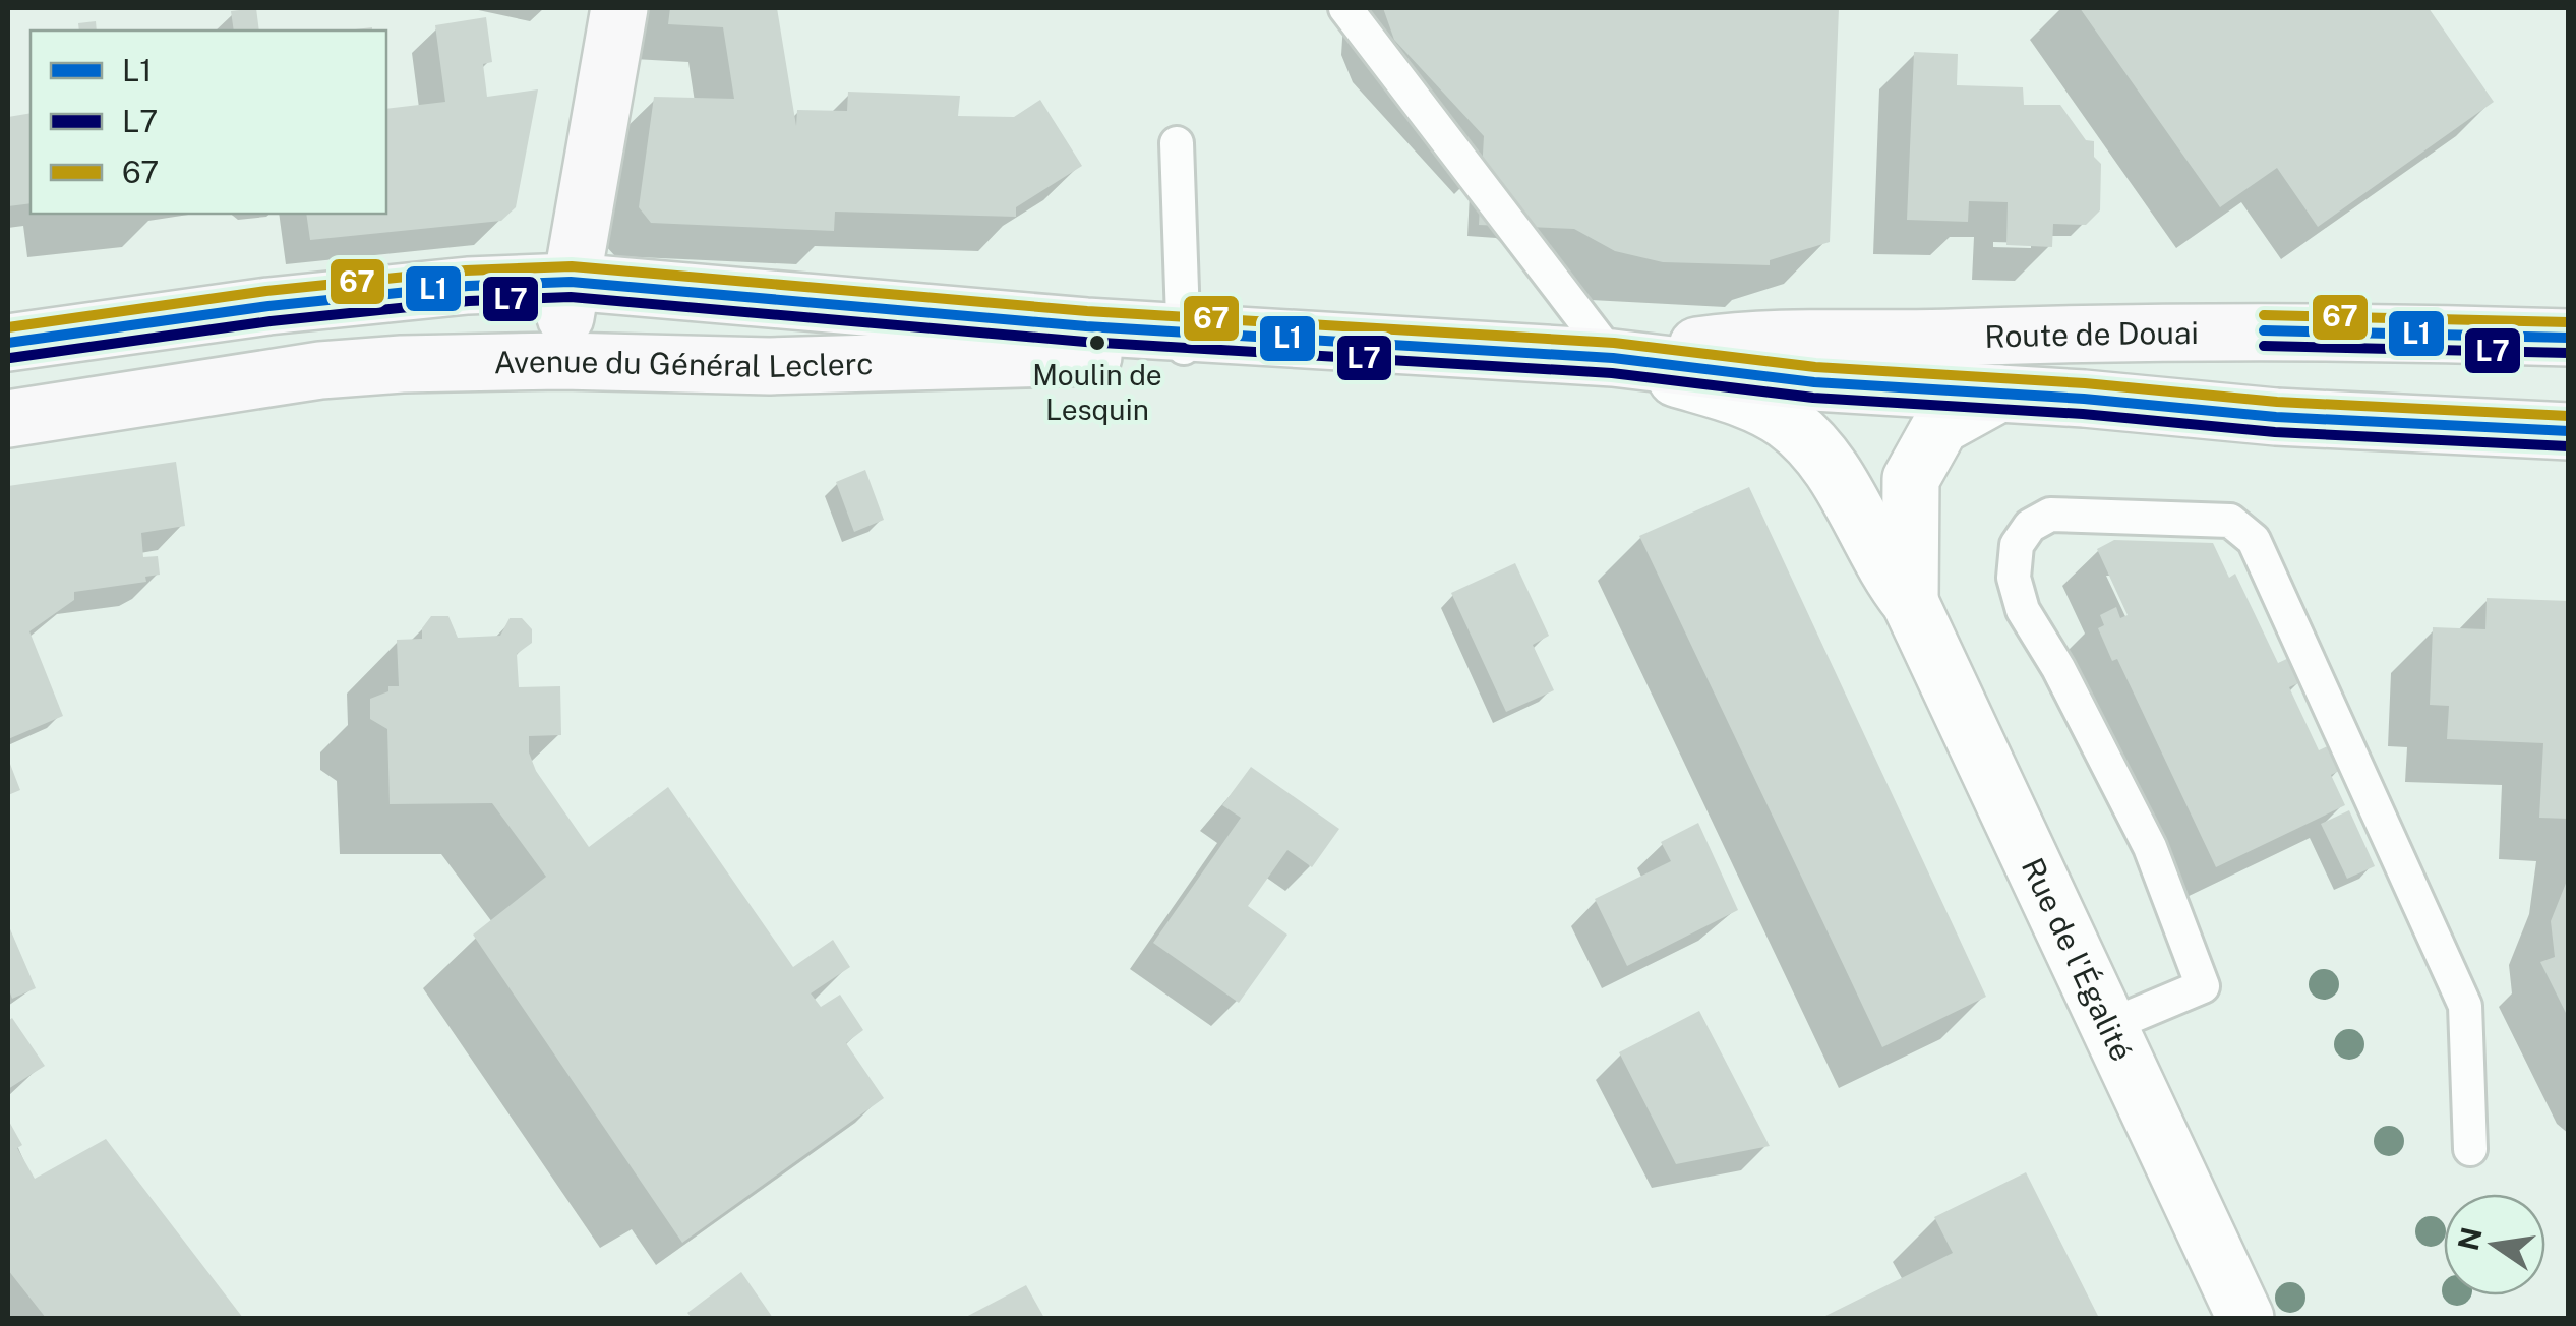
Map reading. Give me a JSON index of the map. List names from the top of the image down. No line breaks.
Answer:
{"streets":{"main road":["Route de Douai","Avenue du Général Leclerc"],"street":["Rue de l'Égalité"]},"crossings":[["Route de Douai","Avenue du Général Leclerc"],["Route de Douai","Rue de l'Égalité"],["Avenue du Général Leclerc","Rue de l'Égalité"]],"places":["Moulin de Lesquin"],"lines":["transit line 67","transit line L1","transit line L7"],"legend":["L1","L7","67"],"north":"left"}
